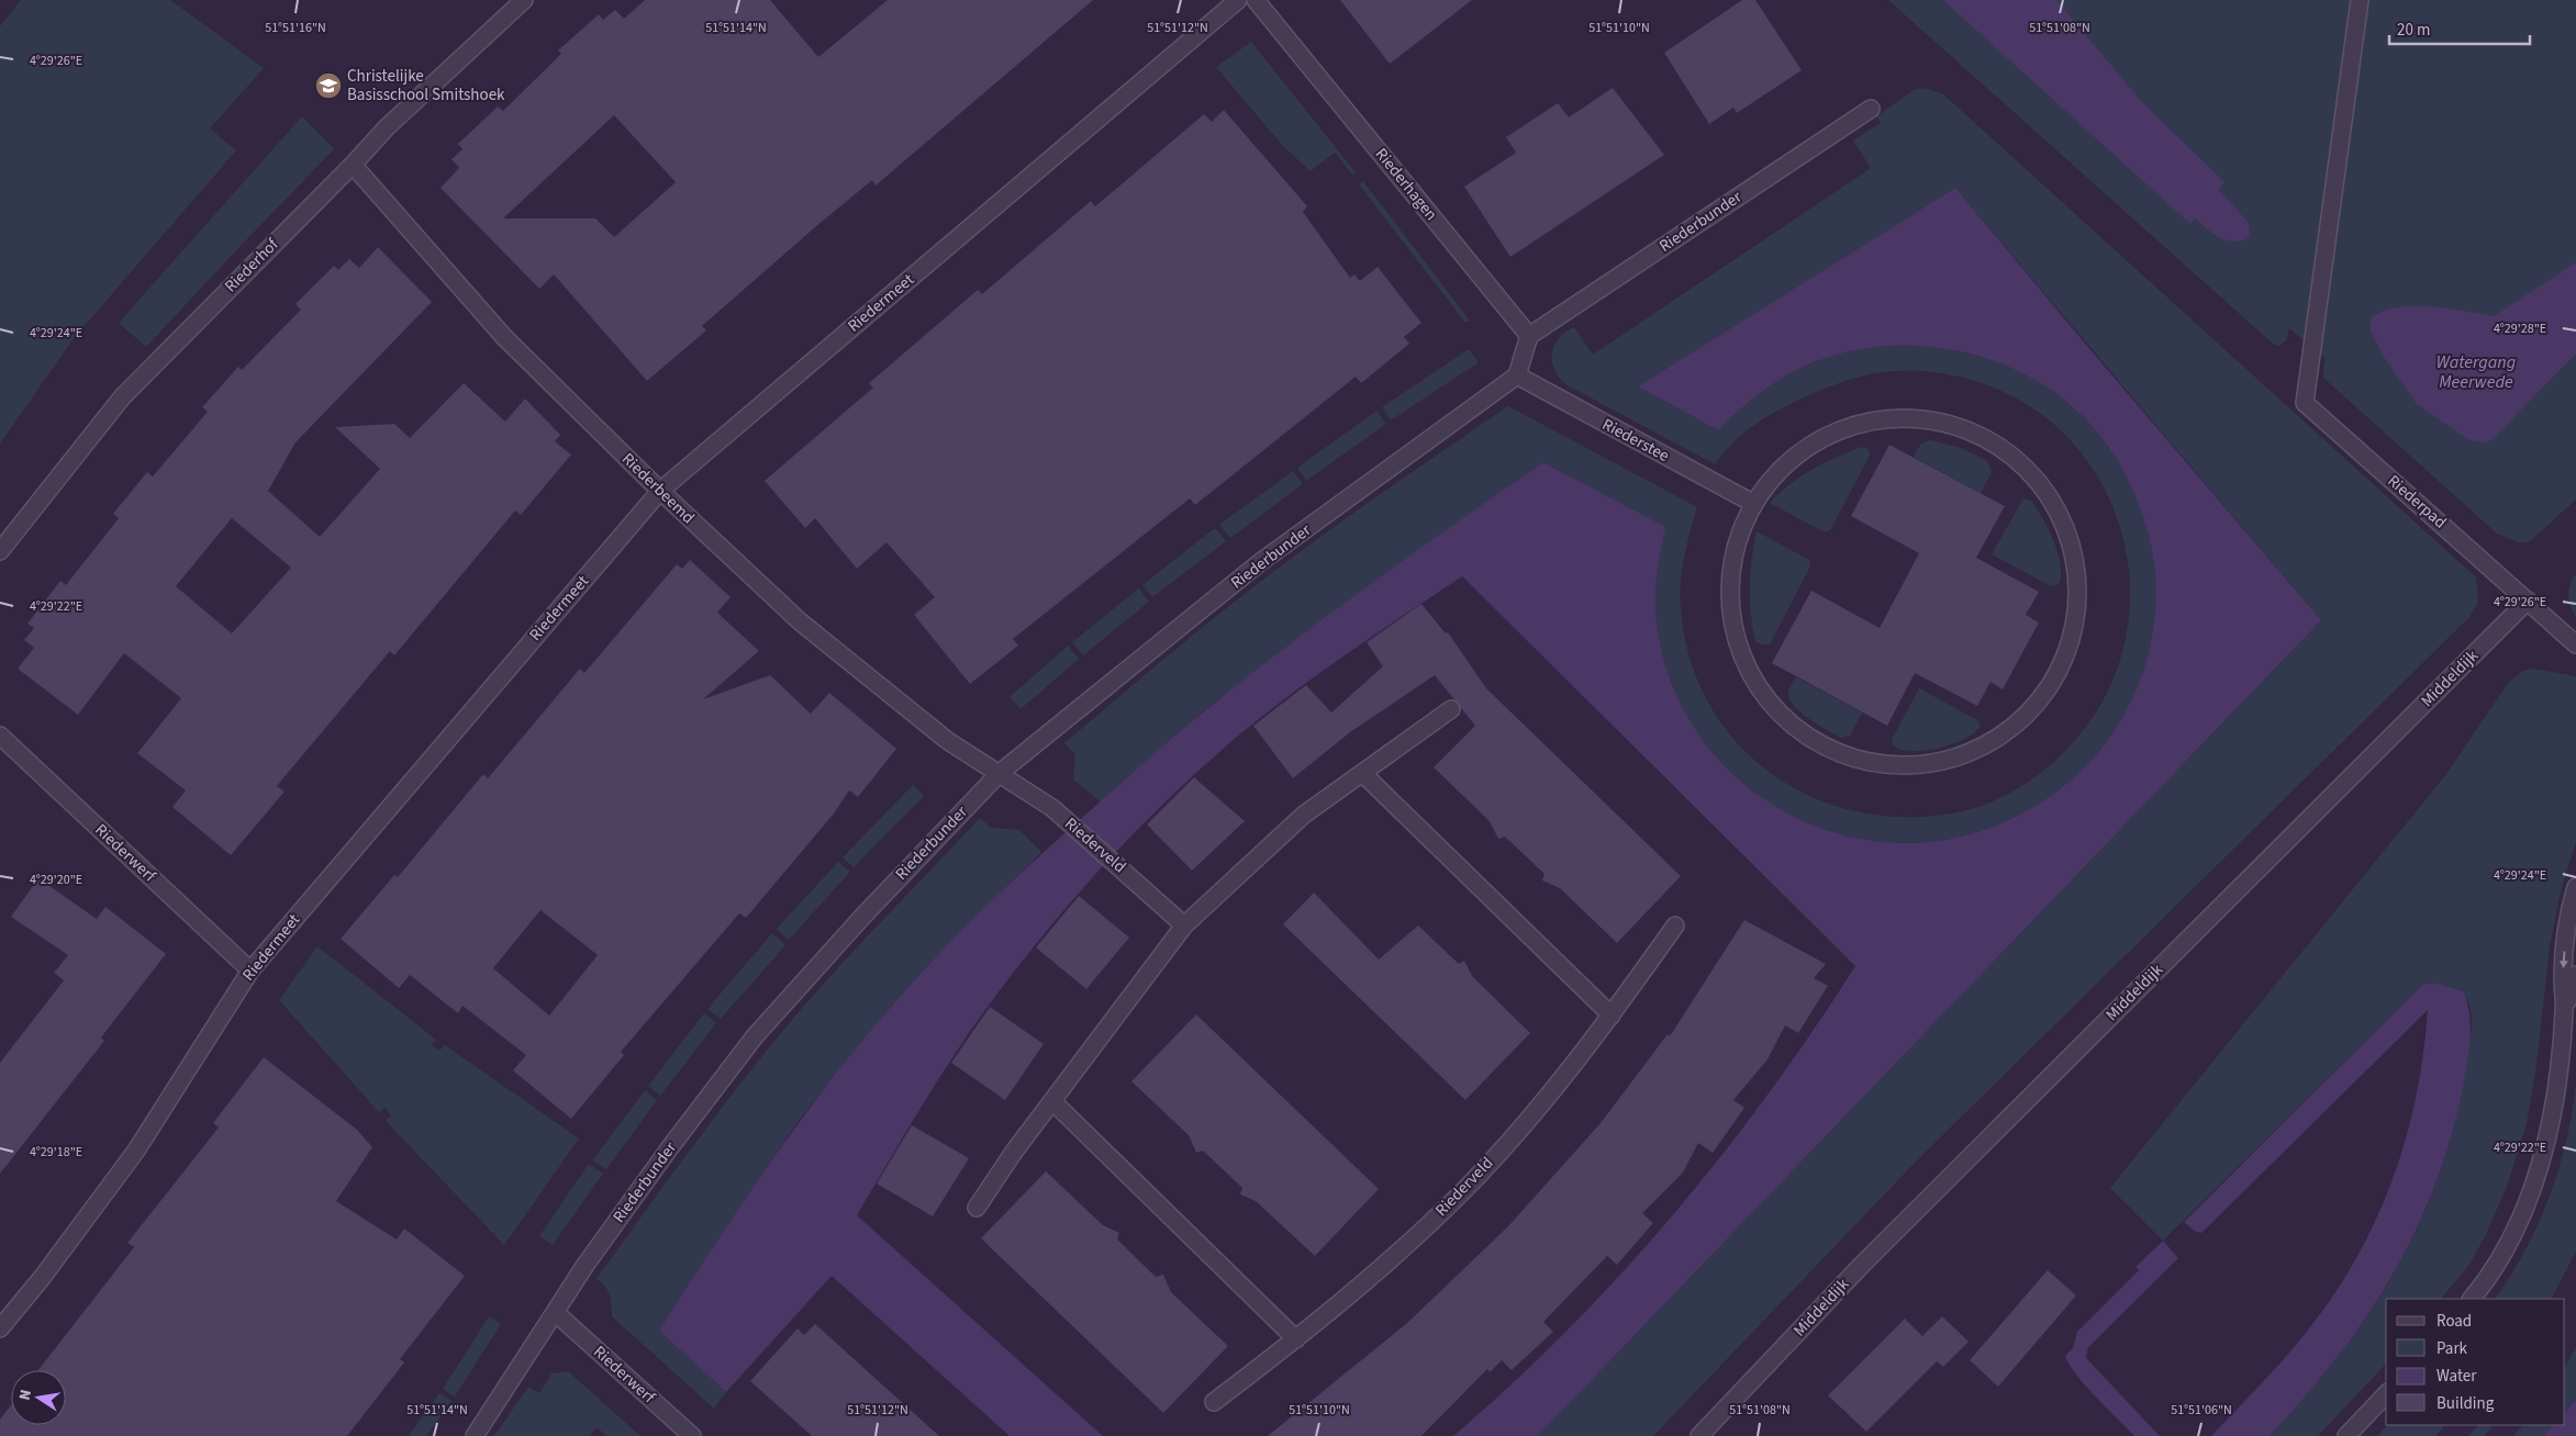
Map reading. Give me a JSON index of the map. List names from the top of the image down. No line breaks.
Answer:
{"streets":{"street":["Riederhagen","Riederbunder","Riederhof","Riedermeet","Riederstee","Riederbeemd","Riederpad","Middeldijk","Riederveld","Riederwerf"]},"crossings":[["Riederhagen","Riederbunder"],["Riederbunder","Riederstee"],["Riederbunder","Riederbeemd"],["Riederbunder","Riederveld"],["Riederbunder","Riederwerf"],["Riederhof","Riederbeemd"],["Riedermeet","Riederbeemd"],["Riedermeet","Riederwerf"],["Riederbeemd","Riederveld"],["Riederpad","Middeldijk"]],"water":["Watergang Meerwede"],"places":{"school or university":["Christelijke Basisschool Smitshoek"]},"legend":["Road","Park","Water","Building"],"scale_bar":"20 m","north":"left","coordinates":["51°51'16\"N","51°51'14\"N","51°51'12\"N","51°51'10\"N","51°51'08\"N","4°29'26\"E","4°29'28\"E","4°29'24\"E","4°29'22\"E","4°29'20\"E","4°29'18\"E","51°51'06\"N"]}
